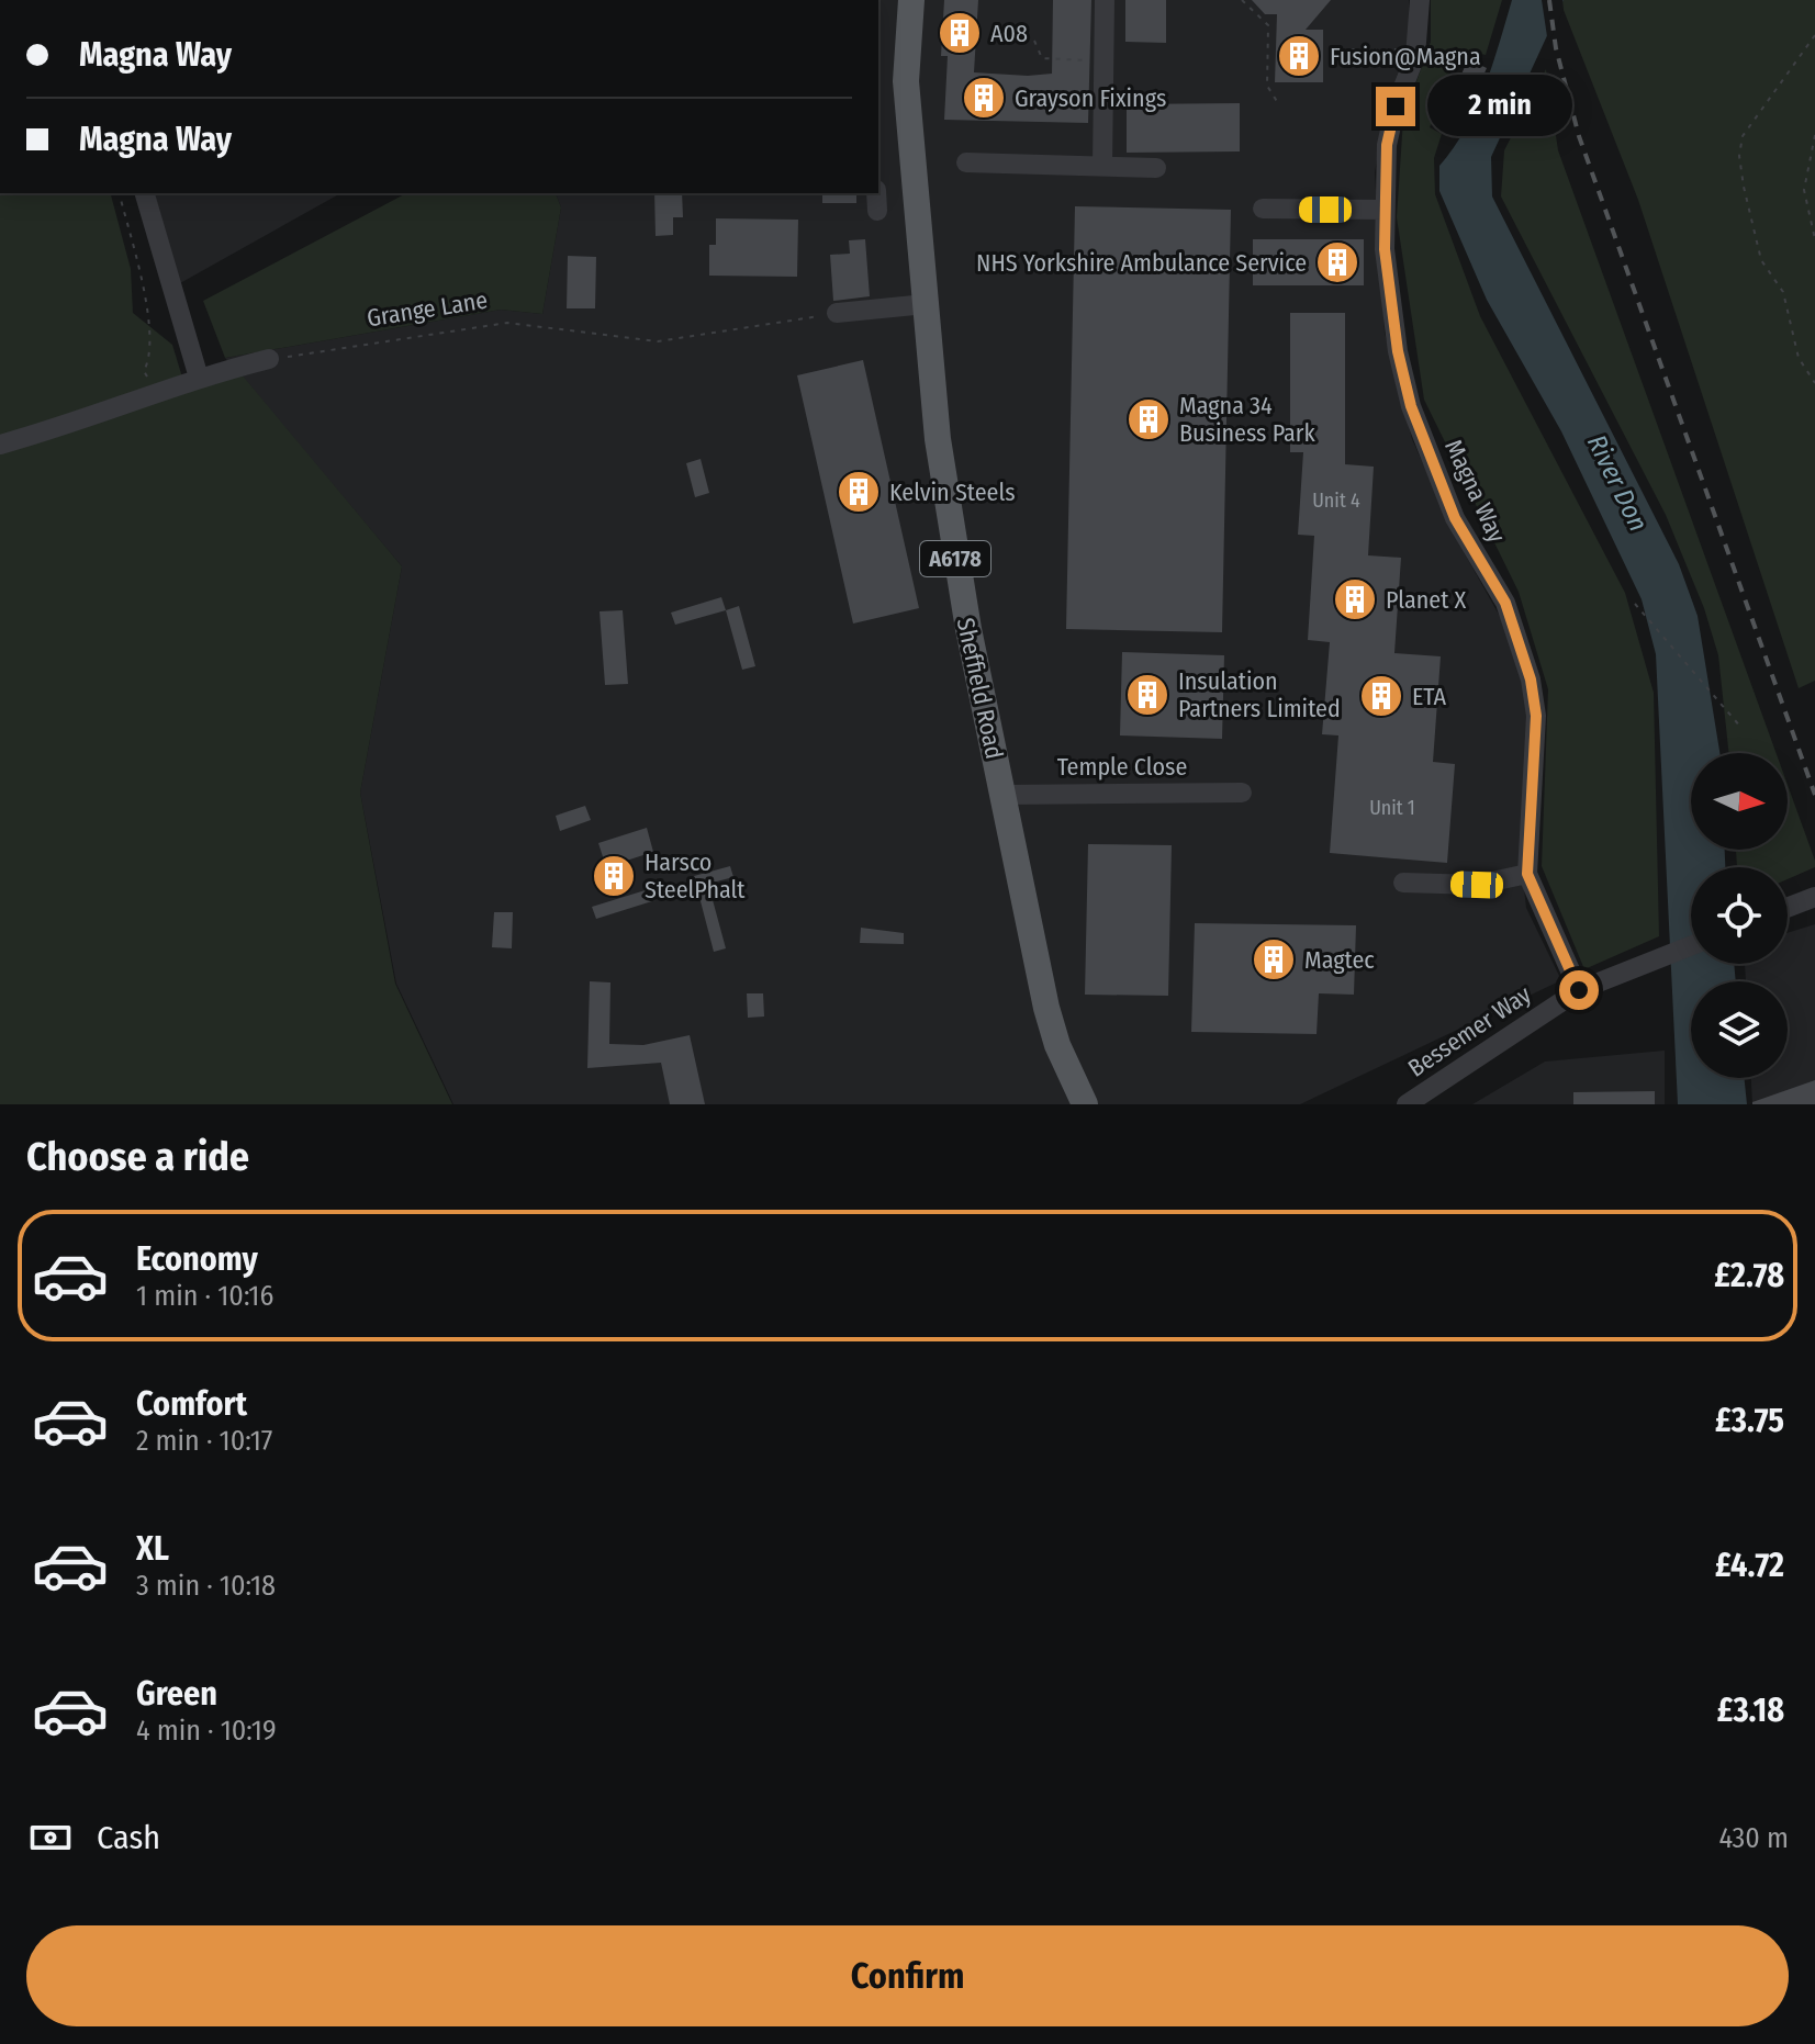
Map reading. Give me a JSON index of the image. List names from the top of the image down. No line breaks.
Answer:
{"streets":{"main road":["A6178","Sheffield Road"],"street":["Magna Way","Temple Close","Bessemer Way"],"path":["Grange Lane"]},"crossings":[["Magna Way","Bessemer Way"],["Sheffield Road","Temple Close"]],"water":["River Don"],"places":{"building":["A08","Fusion@Magna","Grayson Fixings","NHS Yorkshire Ambulance Service","Magna 34 Business Park","Kelvin Steels","Planet X","Insulation Partners Limited","ETA","Harsco SteelPhalt","Magtec"]},"house_numbers":["Unit 4","Unit 1"],"north":"right","page":{"banner":["Magna Way","Magna Way"],"bubble":"2 min","heading":"Choose a ride","list":[{"name":"Economy","note":"1 min · 10:16","value":"£2.78"},{"name":"Comfort","note":"2 min · 10:17","value":"£3.75"},{"name":"XL","note":"3 min · 10:18","value":"£4.72"},{"name":"Green","note":"4 min · 10:19","value":"£3.18"}],"pay":["Cash","430 m"],"buttons":"Confirm"}}
